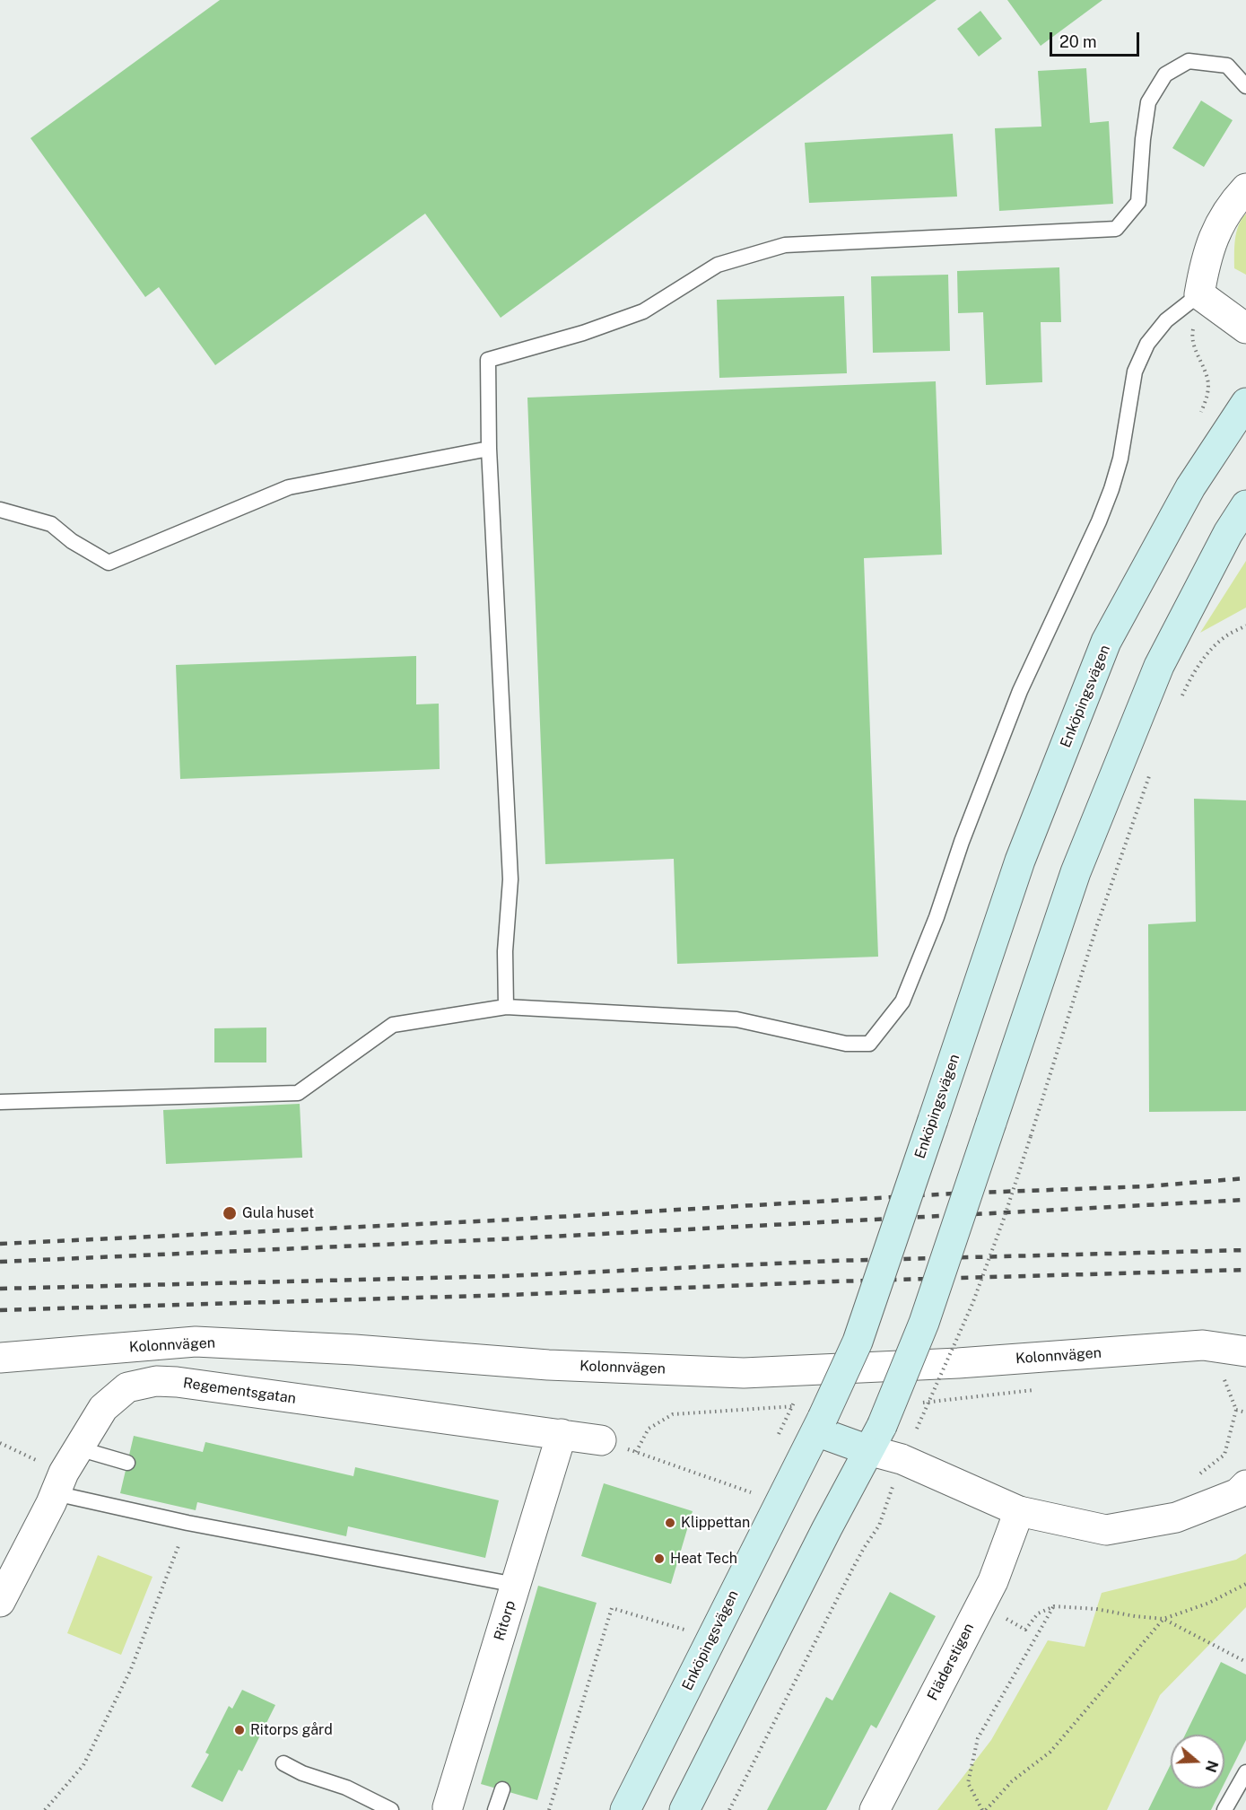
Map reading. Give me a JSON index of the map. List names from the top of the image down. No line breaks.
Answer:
{"streets":{"main road":["Enköpingsvägen"],"street":["Kolonnvägen","Regementsgatan","Ritorp","Fläderstigen"]},"crossings":[["Regementsgatan","Ritorp"]],"places":["Gula huset","Klippettan","Heat Tech","Ritorps gård"],"scale_bar":"20 m","north":"right"}
